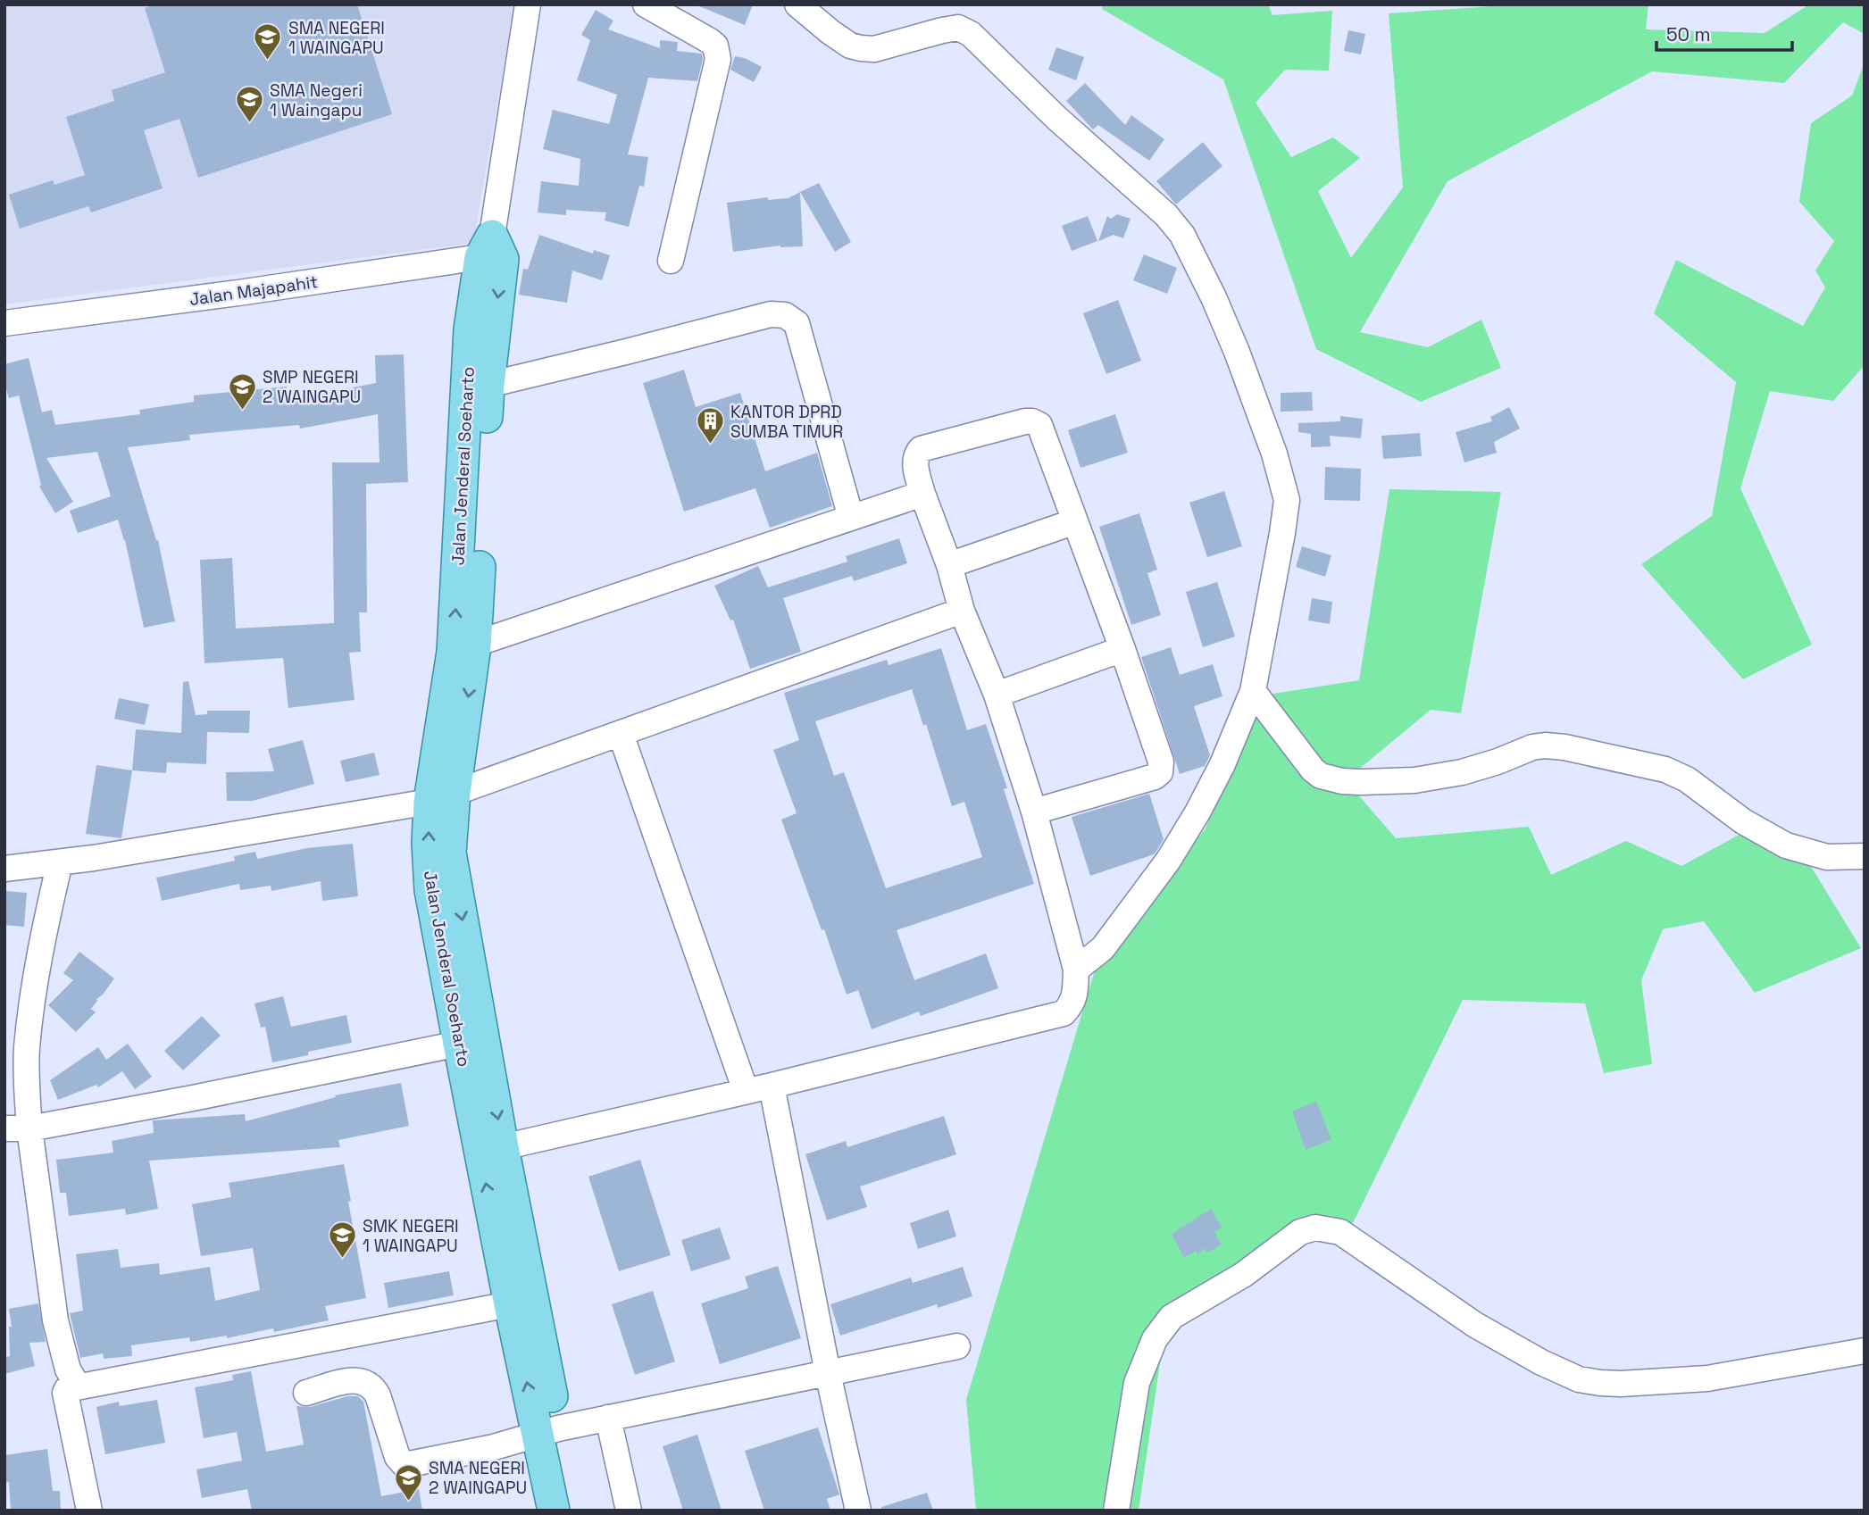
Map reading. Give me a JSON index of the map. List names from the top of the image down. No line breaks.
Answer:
{"streets":{"main road":["Jalan Jenderal Soeharto"],"street":["Jalan Majapahit"]},"crossings":[["Jalan Majapahit","Jalan Jenderal Soeharto"]],"places":{"school or university":["SMA NEGERI 1 WAINGAPU","SMA Negeri 1 Waingapu","SMP NEGERI 2 WAINGAPU","SMK NEGERI 1 WAINGAPU","SMA NEGERI 2 WAINGAPU"],"building":["KANTOR DPRD SUMBA TIMUR"]},"scale_bar":"50 m"}
